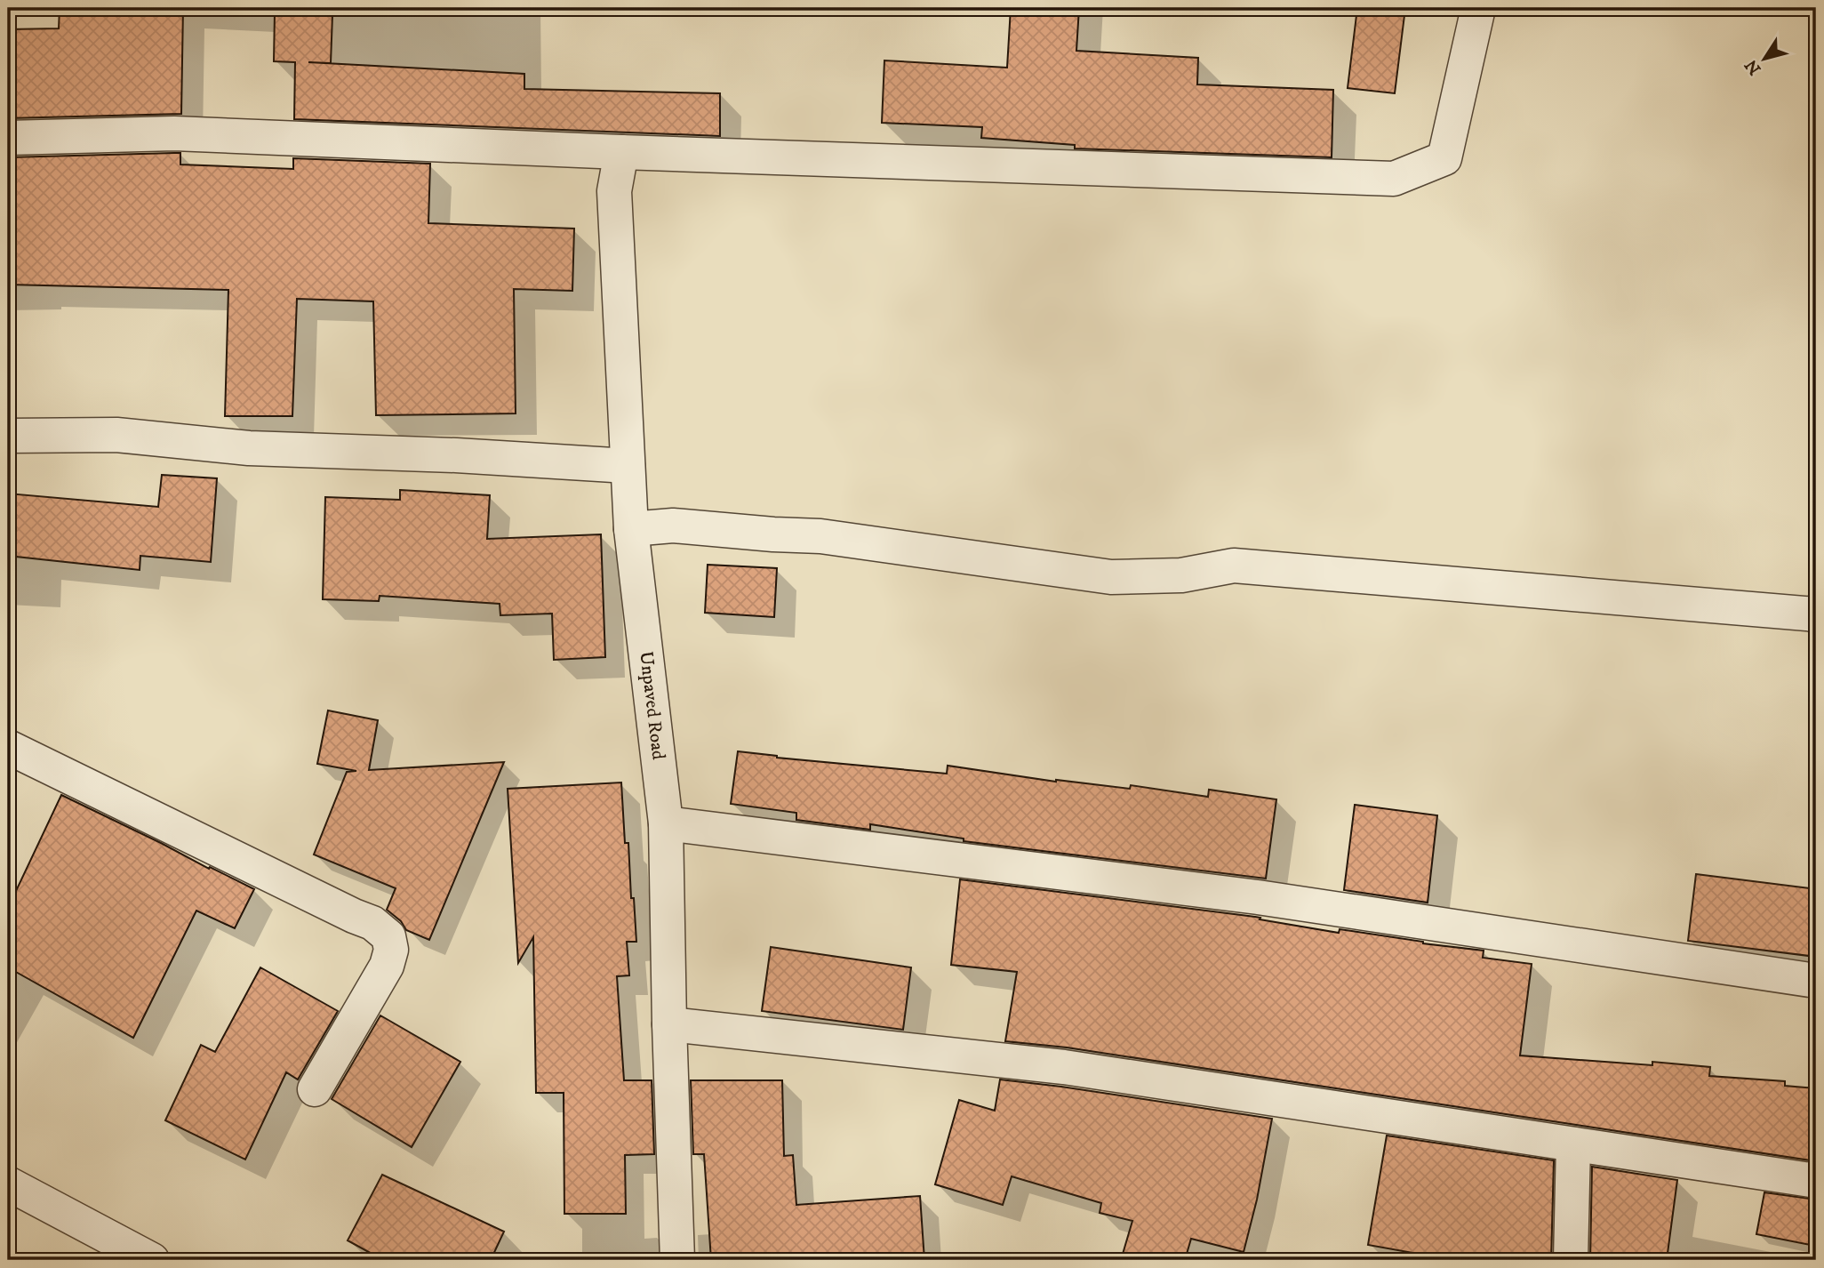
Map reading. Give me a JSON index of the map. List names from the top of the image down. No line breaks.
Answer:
{"streets":{"street":["Unpaved Road"]},"north":"bottom left"}
